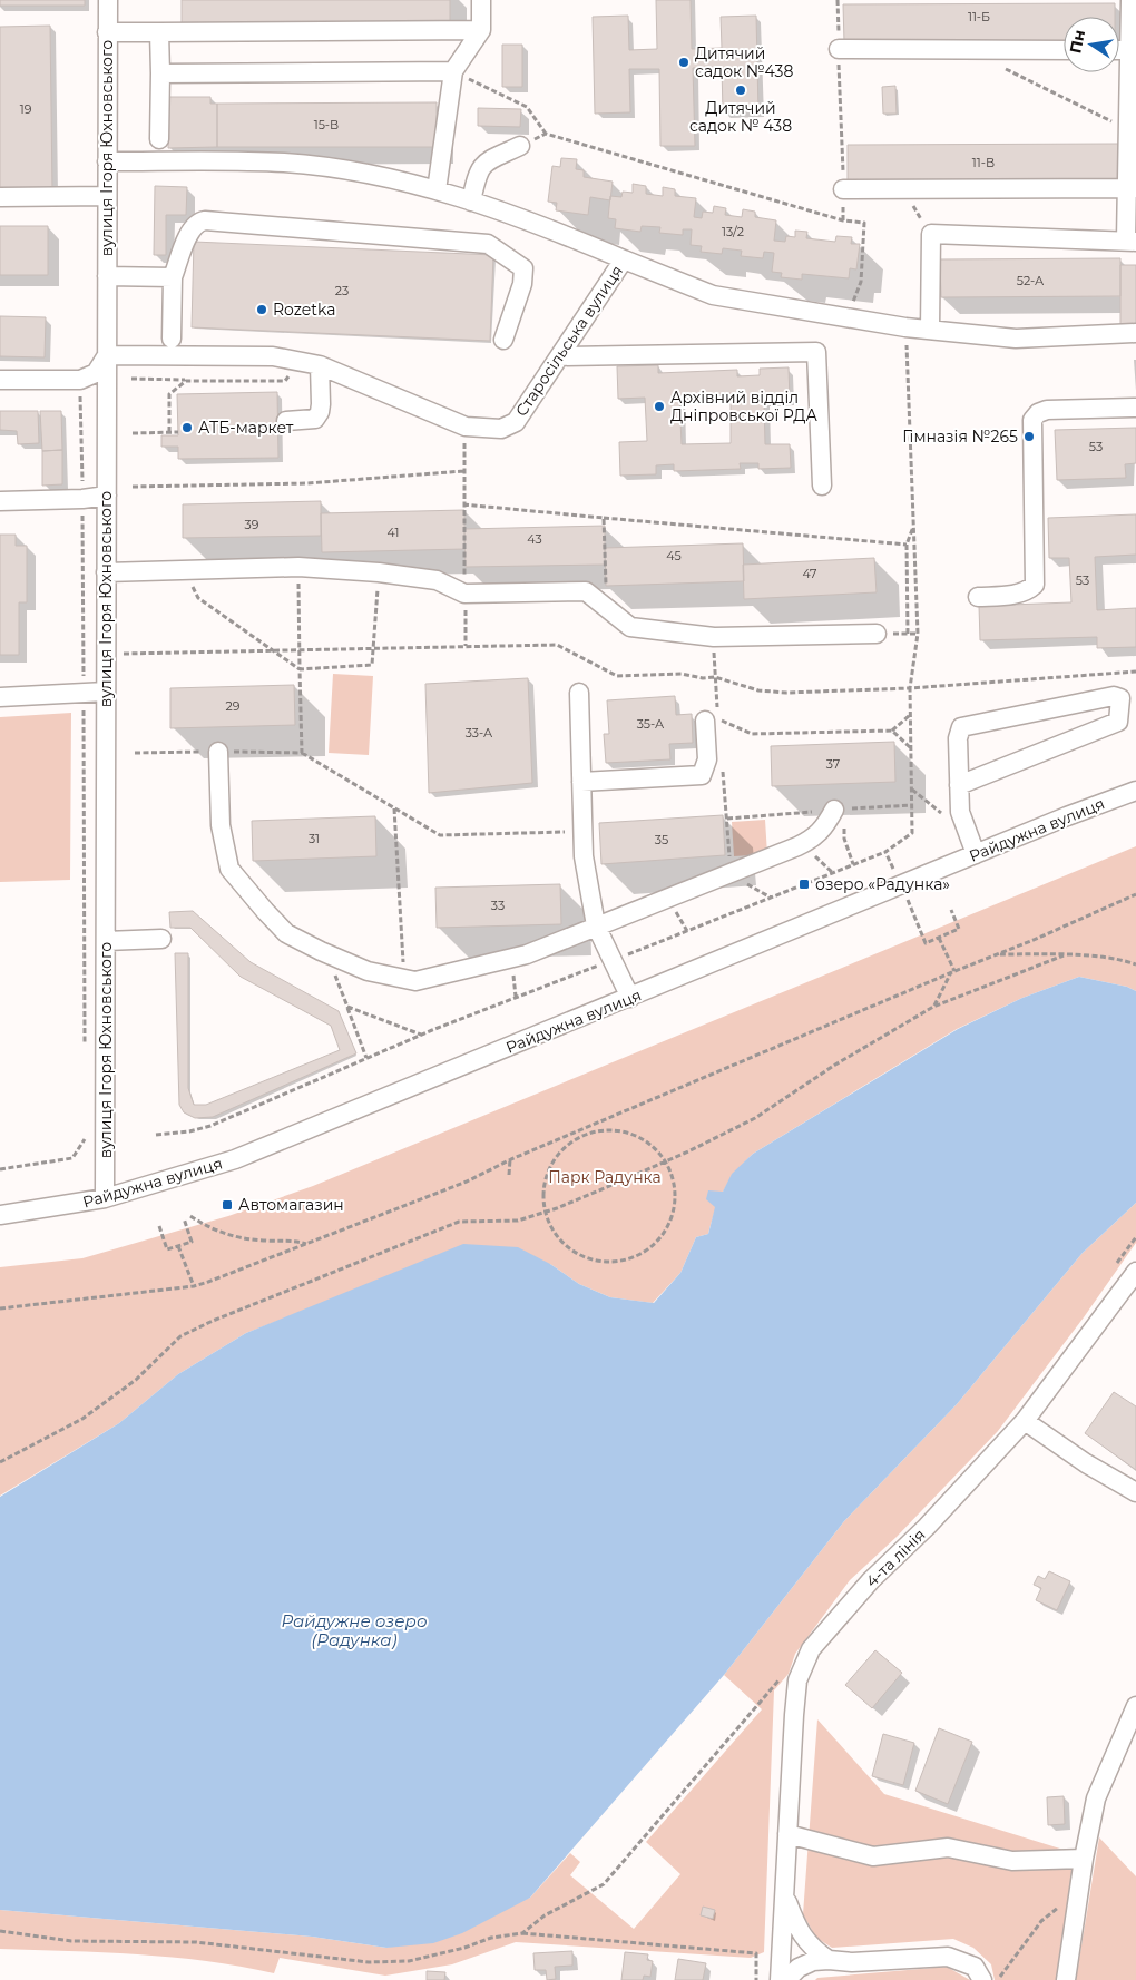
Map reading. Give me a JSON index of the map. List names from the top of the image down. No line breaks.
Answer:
{"streets":{"street":["вулиця Ігоря Юхновського","Старосільська вулиця","Райдужна вулиця","4-та лінія"]},"crossings":[["вулиця Ігоря Юхновського","Старосільська вулиця"],["вулиця Ігоря Юхновського","Райдужна вулиця"]],"water":["Райдужне озеро (Радунка)"],"parks":["Парк Радунка"],"places":{"other":["Дитячий садок №438","Дитячий садок № 438","Rozetka","Архівний відділ Дніпровської РДА","АТБ-маркет","Гімназія №265"],"transit":["озеро «Радунка»","Автомагазин"]},"house_numbers":["11-Б","19","15-В","11-В","13/2","52-А","23","53","39","41","43","45","47","53","29","35-А","33-А","37","31","35","33"],"north":"left"}
